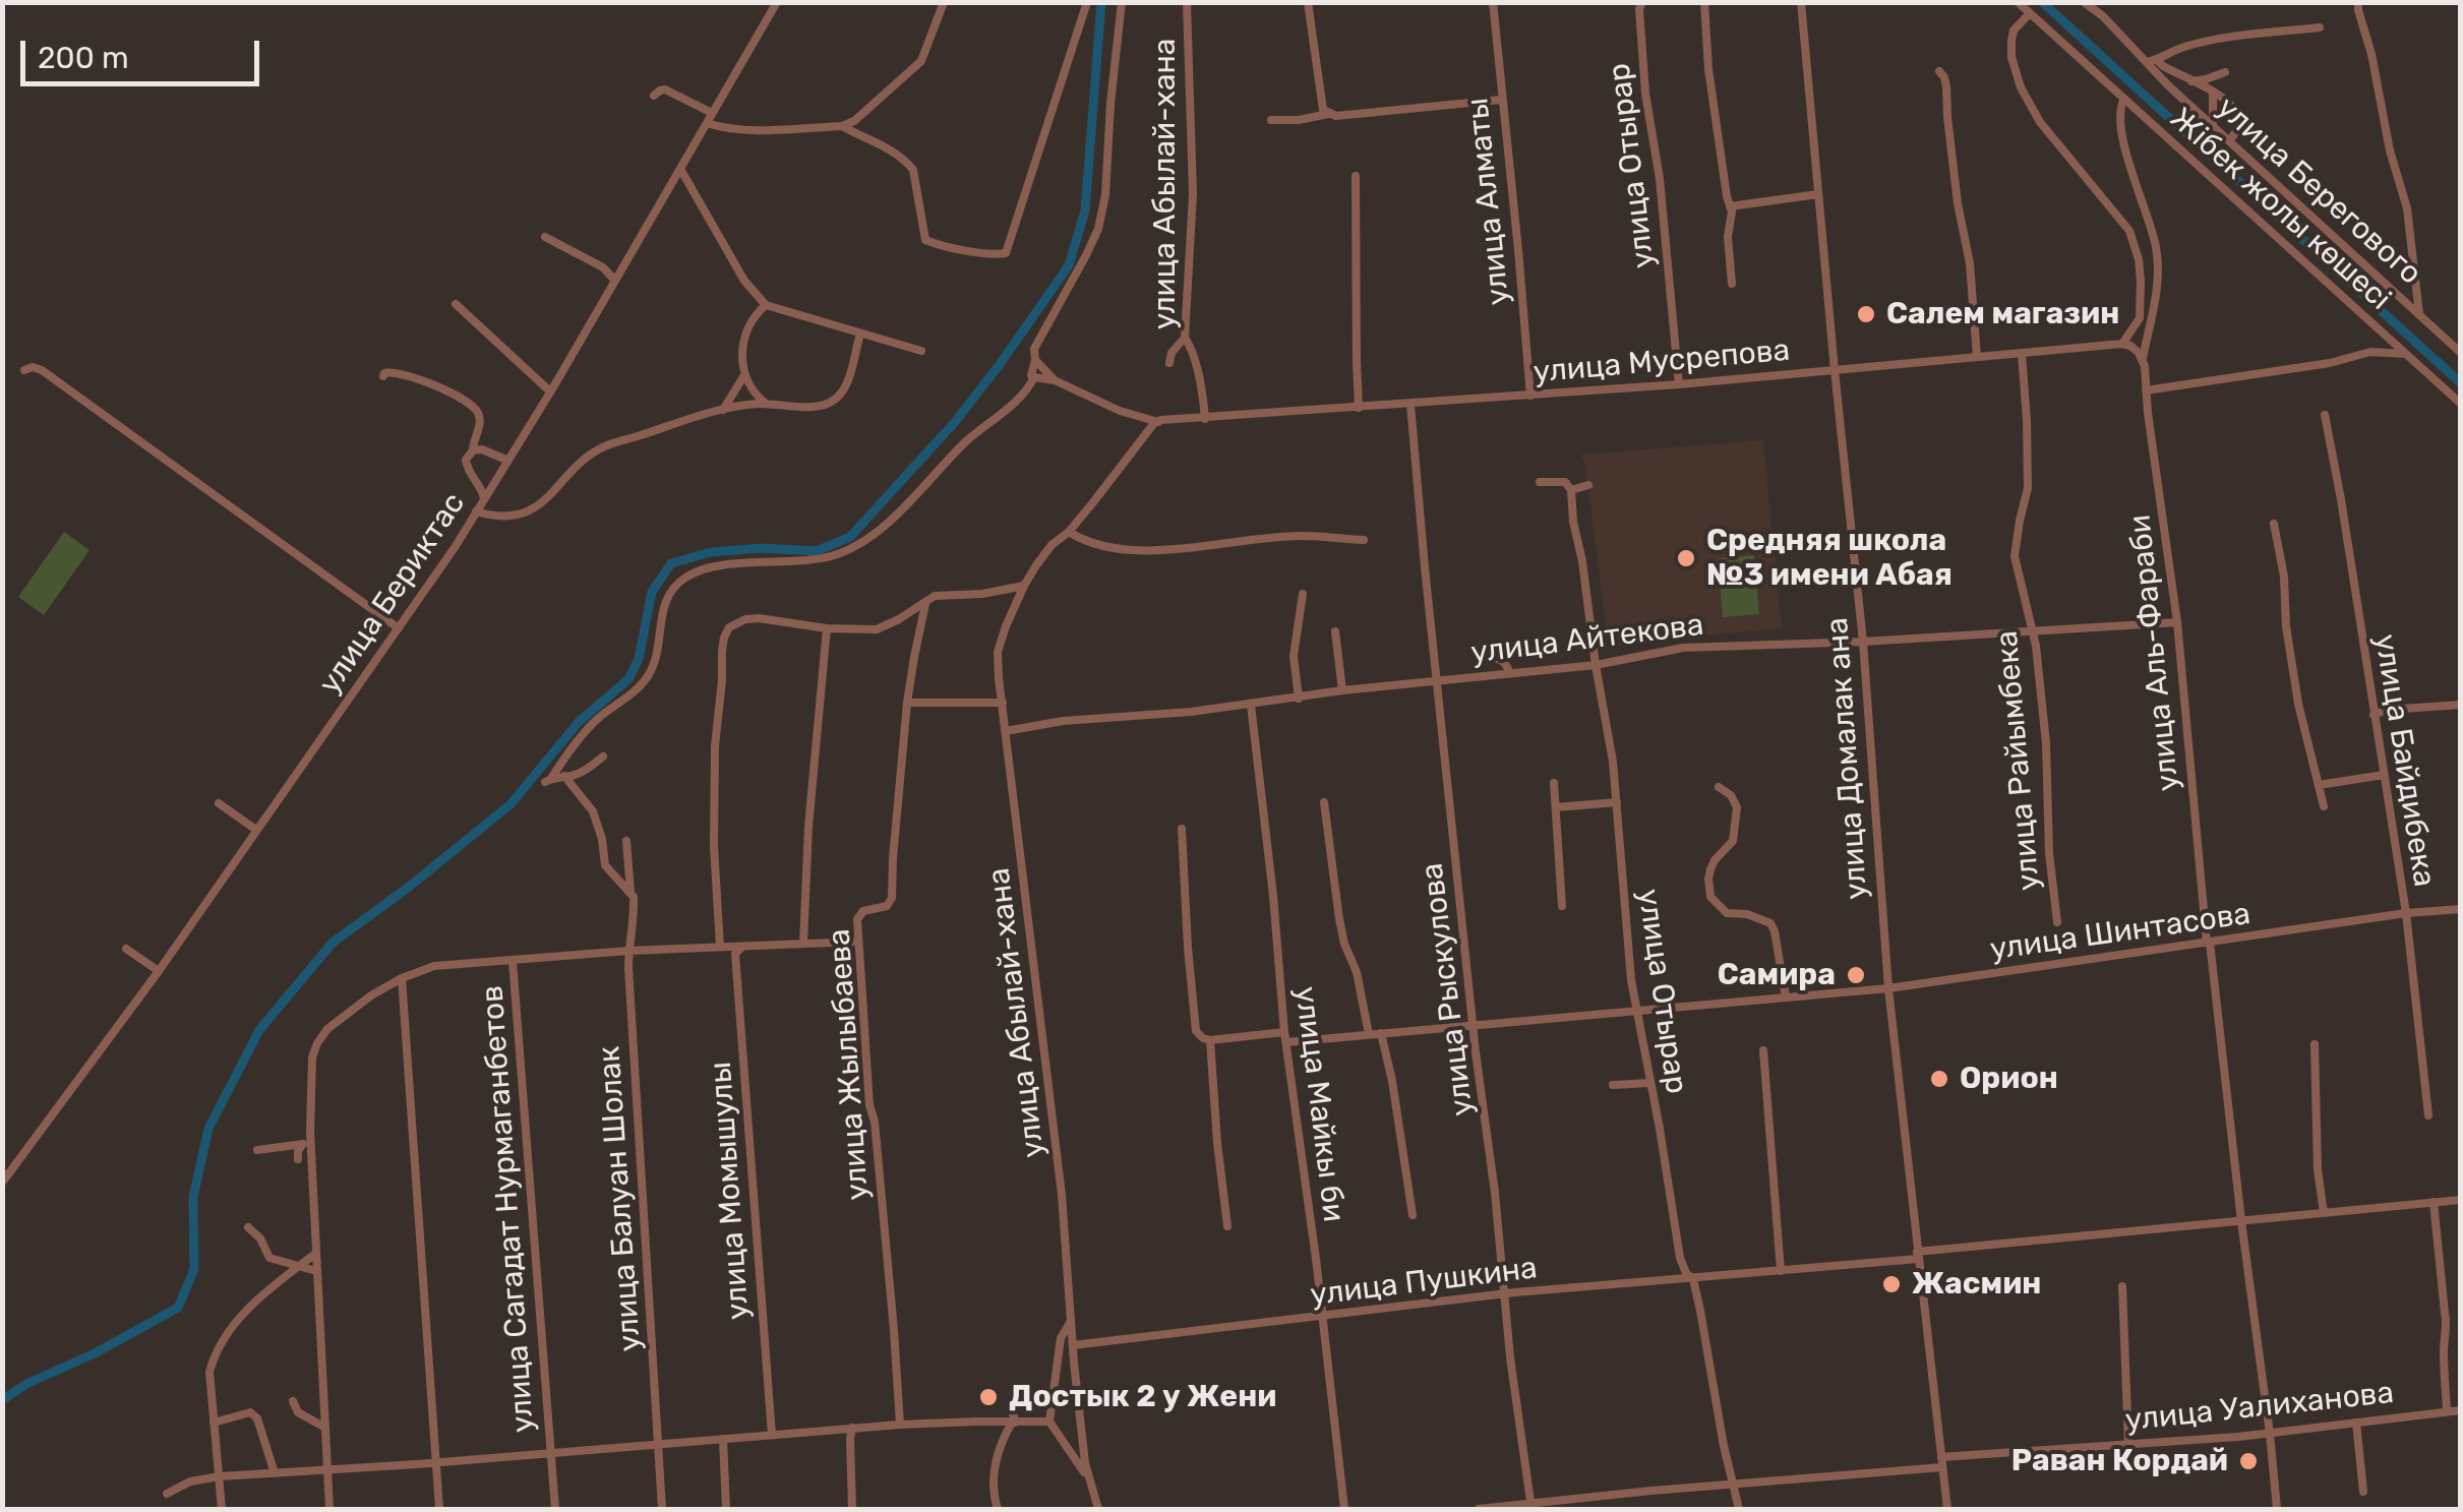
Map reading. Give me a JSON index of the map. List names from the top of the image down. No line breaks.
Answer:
{"streets":{"street":["улица Отырар","улица Абылай-хана","улица Берегового","улица Алматы","Жібек жолы көшесі","улица Мусрепова","улица Бериктас","улица Айтекова","улица Аль-Фараби","улица Домалак ана","улица Райымбека","улица Байдибека","улица Шинтасова","улица Рыскулова","улица Жылыбаева","улица Майкы би","улица Момышулы","улица Балуан Шолак","улица Сагадат Нурмаганбетов","улица Пушкина","улица Уалиханова"]},"crossings":[["улица Отырар","улица Мусрепова"],["улица Отырар","улица Айтекова"],["улица Отырар","улица Шинтасова"],["улица Отырар","улица Пушкина"],["улица Абылай-хана","улица Мусрепова"],["улица Абылай-хана","улица Айтекова"],["улица Абылай-хана","улица Пушкина"],["улица Алматы","улица Мусрепова"],["Жібек жолы көшесі","улица Аль-Фараби"],["улица Мусрепова","улица Домалак ана"],["улица Мусрепова","улица Райымбека"],["улица Мусрепова","улица Рыскулова"],["улица Айтекова","улица Аль-Фараби"],["улица Айтекова","улица Домалак ана"],["улица Айтекова","улица Райымбека"],["улица Айтекова","улица Рыскулова"],["улица Айтекова","улица Майкы би"],["улица Аль-Фараби","улица Шинтасова"],["улица Аль-Фараби","улица Пушкина"],["улица Аль-Фараби","улица Уалиханова"],["улица Домалак ана","улица Шинтасова"],["улица Домалак ана","улица Пушкина"],["улица Домалак ана","улица Уалиханова"],["улица Байдибека","улица Шинтасова"],["улица Шинтасова","улица Рыскулова"],["улица Шинтасова","улица Майкы би"],["улица Рыскулова","улица Пушкина"],["улица Майкы би","улица Пушкина"]],"places":["Салем магазин","Средняя школа №3 имени Абая","Самира","Орион","Жасмин","Достык 2 у Жени","Раван Кордай"],"scale_bar":"200 m"}
